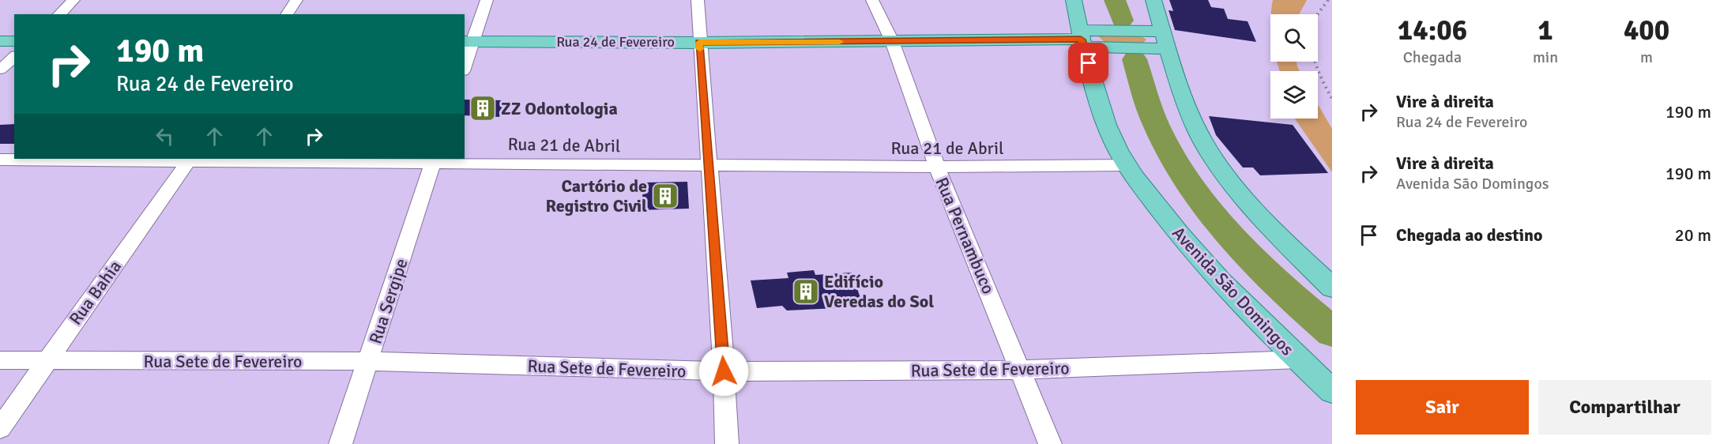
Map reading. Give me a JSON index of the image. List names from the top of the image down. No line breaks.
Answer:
{"streets":{"main road":["Rua 24 de Fevereiro","Avenida São Domingos"],"street":["Rua 21 de Abril","Rua Pernambuco","Rua Bahia","Rua Sergipe","Rua Sete de Fevereiro"]},"crossings":[["Rua 24 de Fevereiro","Rua Pernambuco"],["Rua 24 de Fevereiro","Avenida São Domingos"],["Rua 21 de Abril","Rua Pernambuco"],["Rua 21 de Abril","Avenida São Domingos"],["Rua 21 de Abril","Rua Bahia"],["Rua 21 de Abril","Rua Sergipe"],["Rua Pernambuco","Rua Sete de Fevereiro"],["Avenida São Domingos","Rua Sete de Fevereiro"],["Rua Bahia","Rua Sete de Fevereiro"],["Rua Sergipe","Rua Sete de Fevereiro"]],"places":{"building":["ZZ Odontologia","Cartório de Registro Civil","Edifício Veredas do Sol"]},"page":{"eta":["14:06","Chegada","1","min","400","m"],"turn":["190 m","Rua 24 de Fevereiro"],"list":[{"name":"Vire à direita","note":"Rua 24 de Fevereiro","value":"190 m"},{"name":"Vire à direita","note":"Avenida São Domingos","value":"190 m"},{"name":"Chegada ao destino","value":"20 m"}],"buttons":["Sair","Compartilhar"]}}
